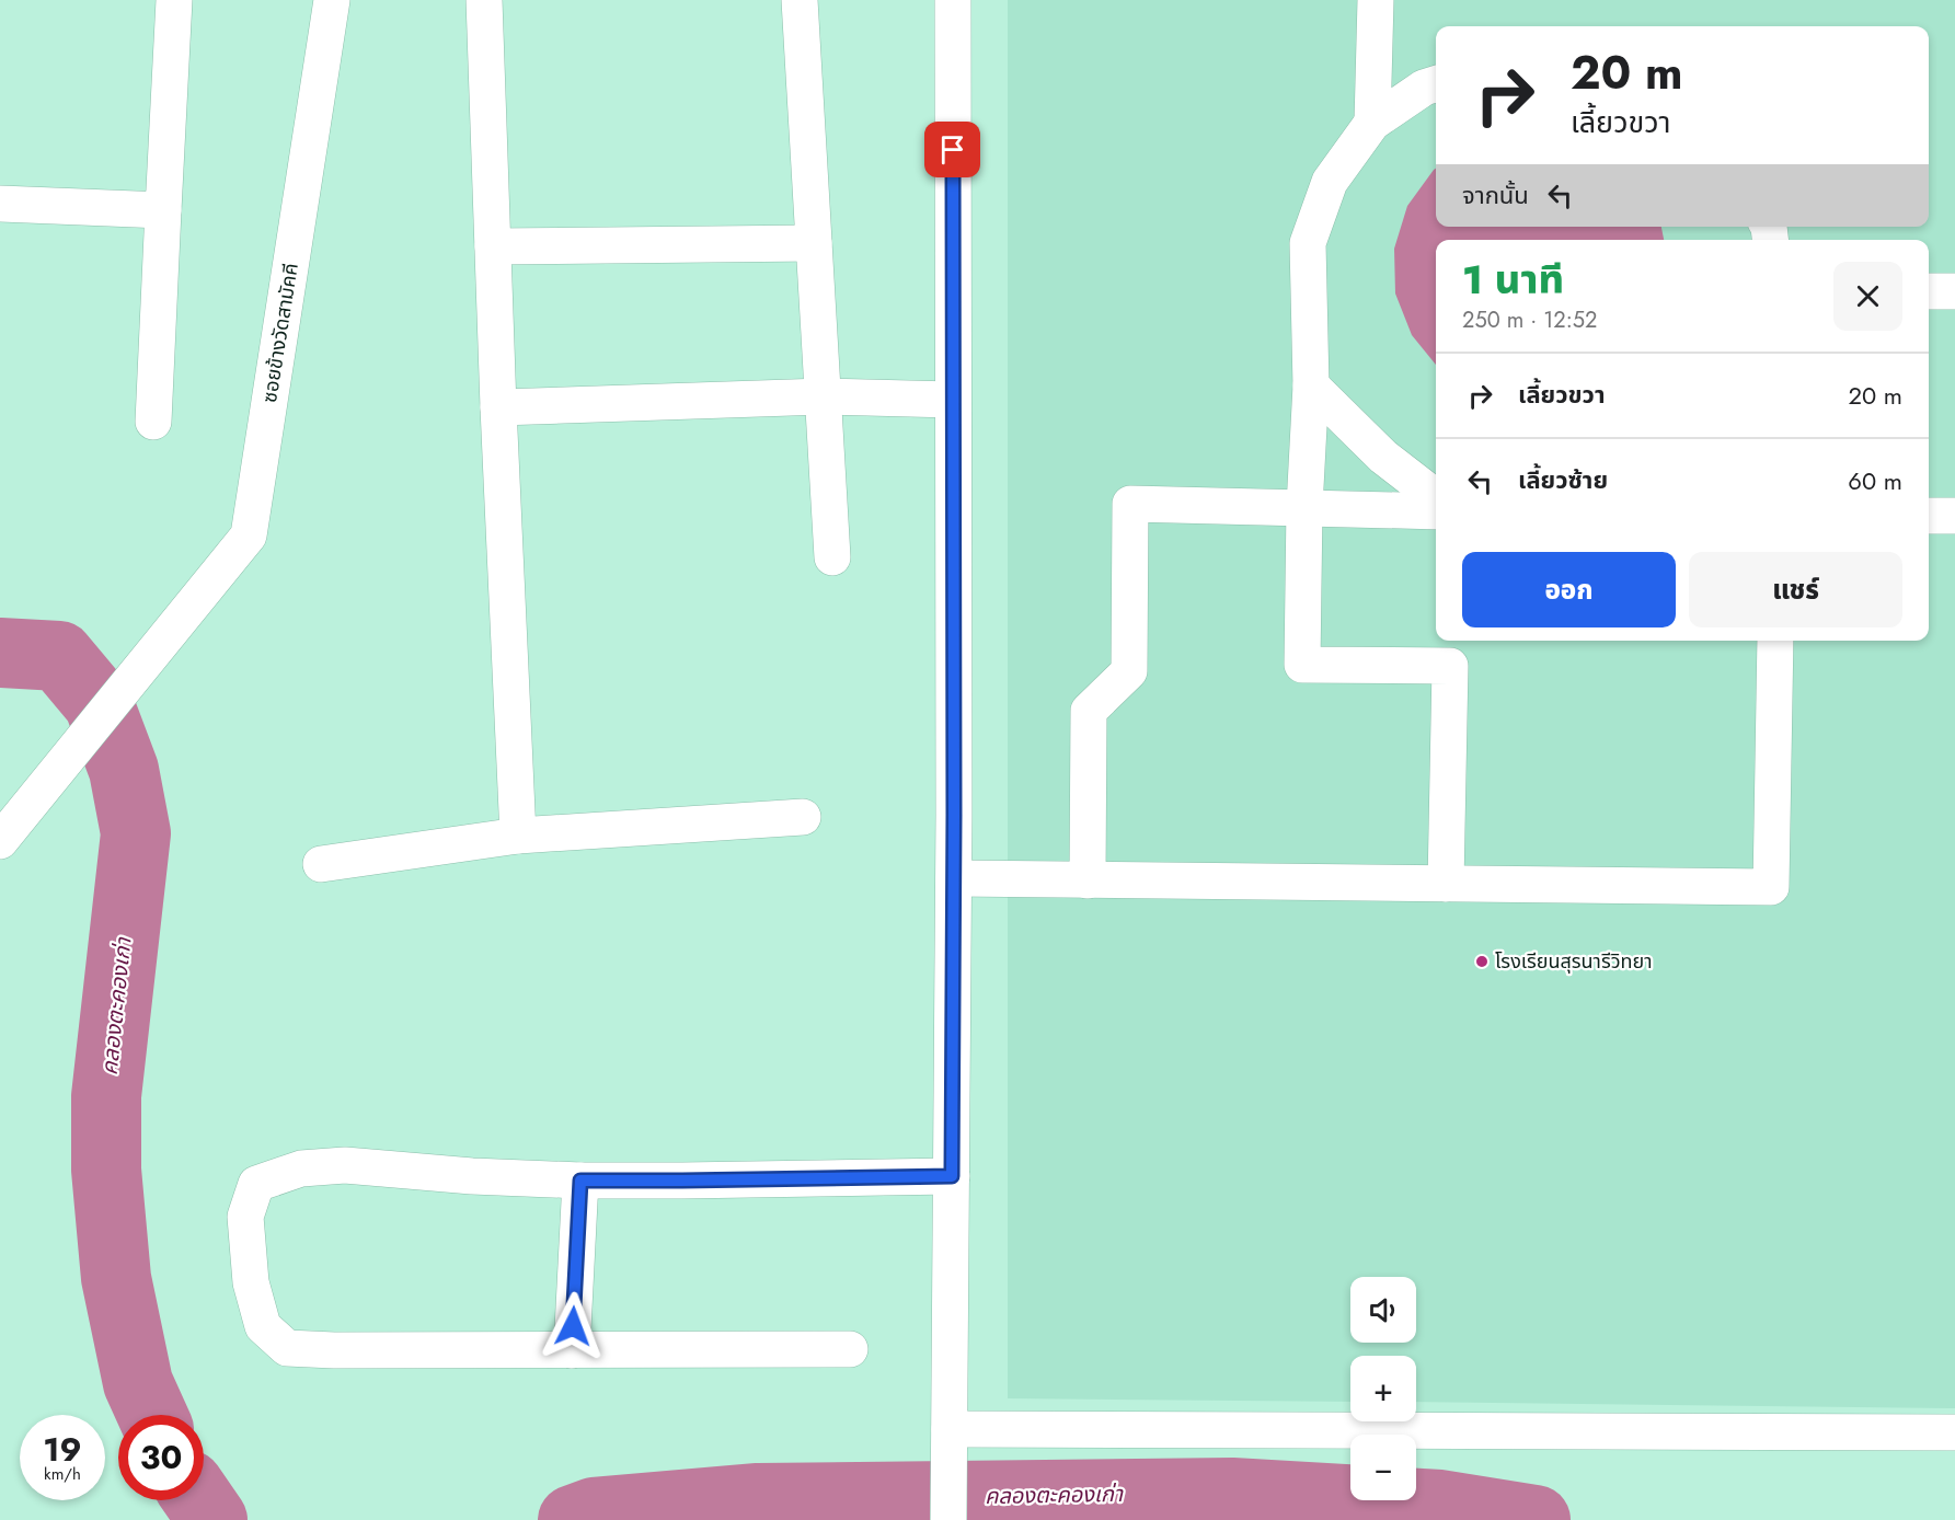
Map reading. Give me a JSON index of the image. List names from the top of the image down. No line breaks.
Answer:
{"streets":{"street":["ซอยข้างวัดสามัคคี"]},"water":["คลองตะคองเก่า"],"places":["โรงเรียนสุรนารีวิทยา"],"page":{"turn":["20 m","เลี้ยวขวา"],"then":"จากนั้น","heading":["1 นาที","250 m · 12:52"],"list":[{"name":"เลี้ยวขวา","value":"20 m"},{"name":"เลี้ยวซ้าย","value":"60 m"}],"buttons":["ออก","แชร์"],"map_buttons":["+","−"],"speed":"19 km/h","limit":"30"}}
